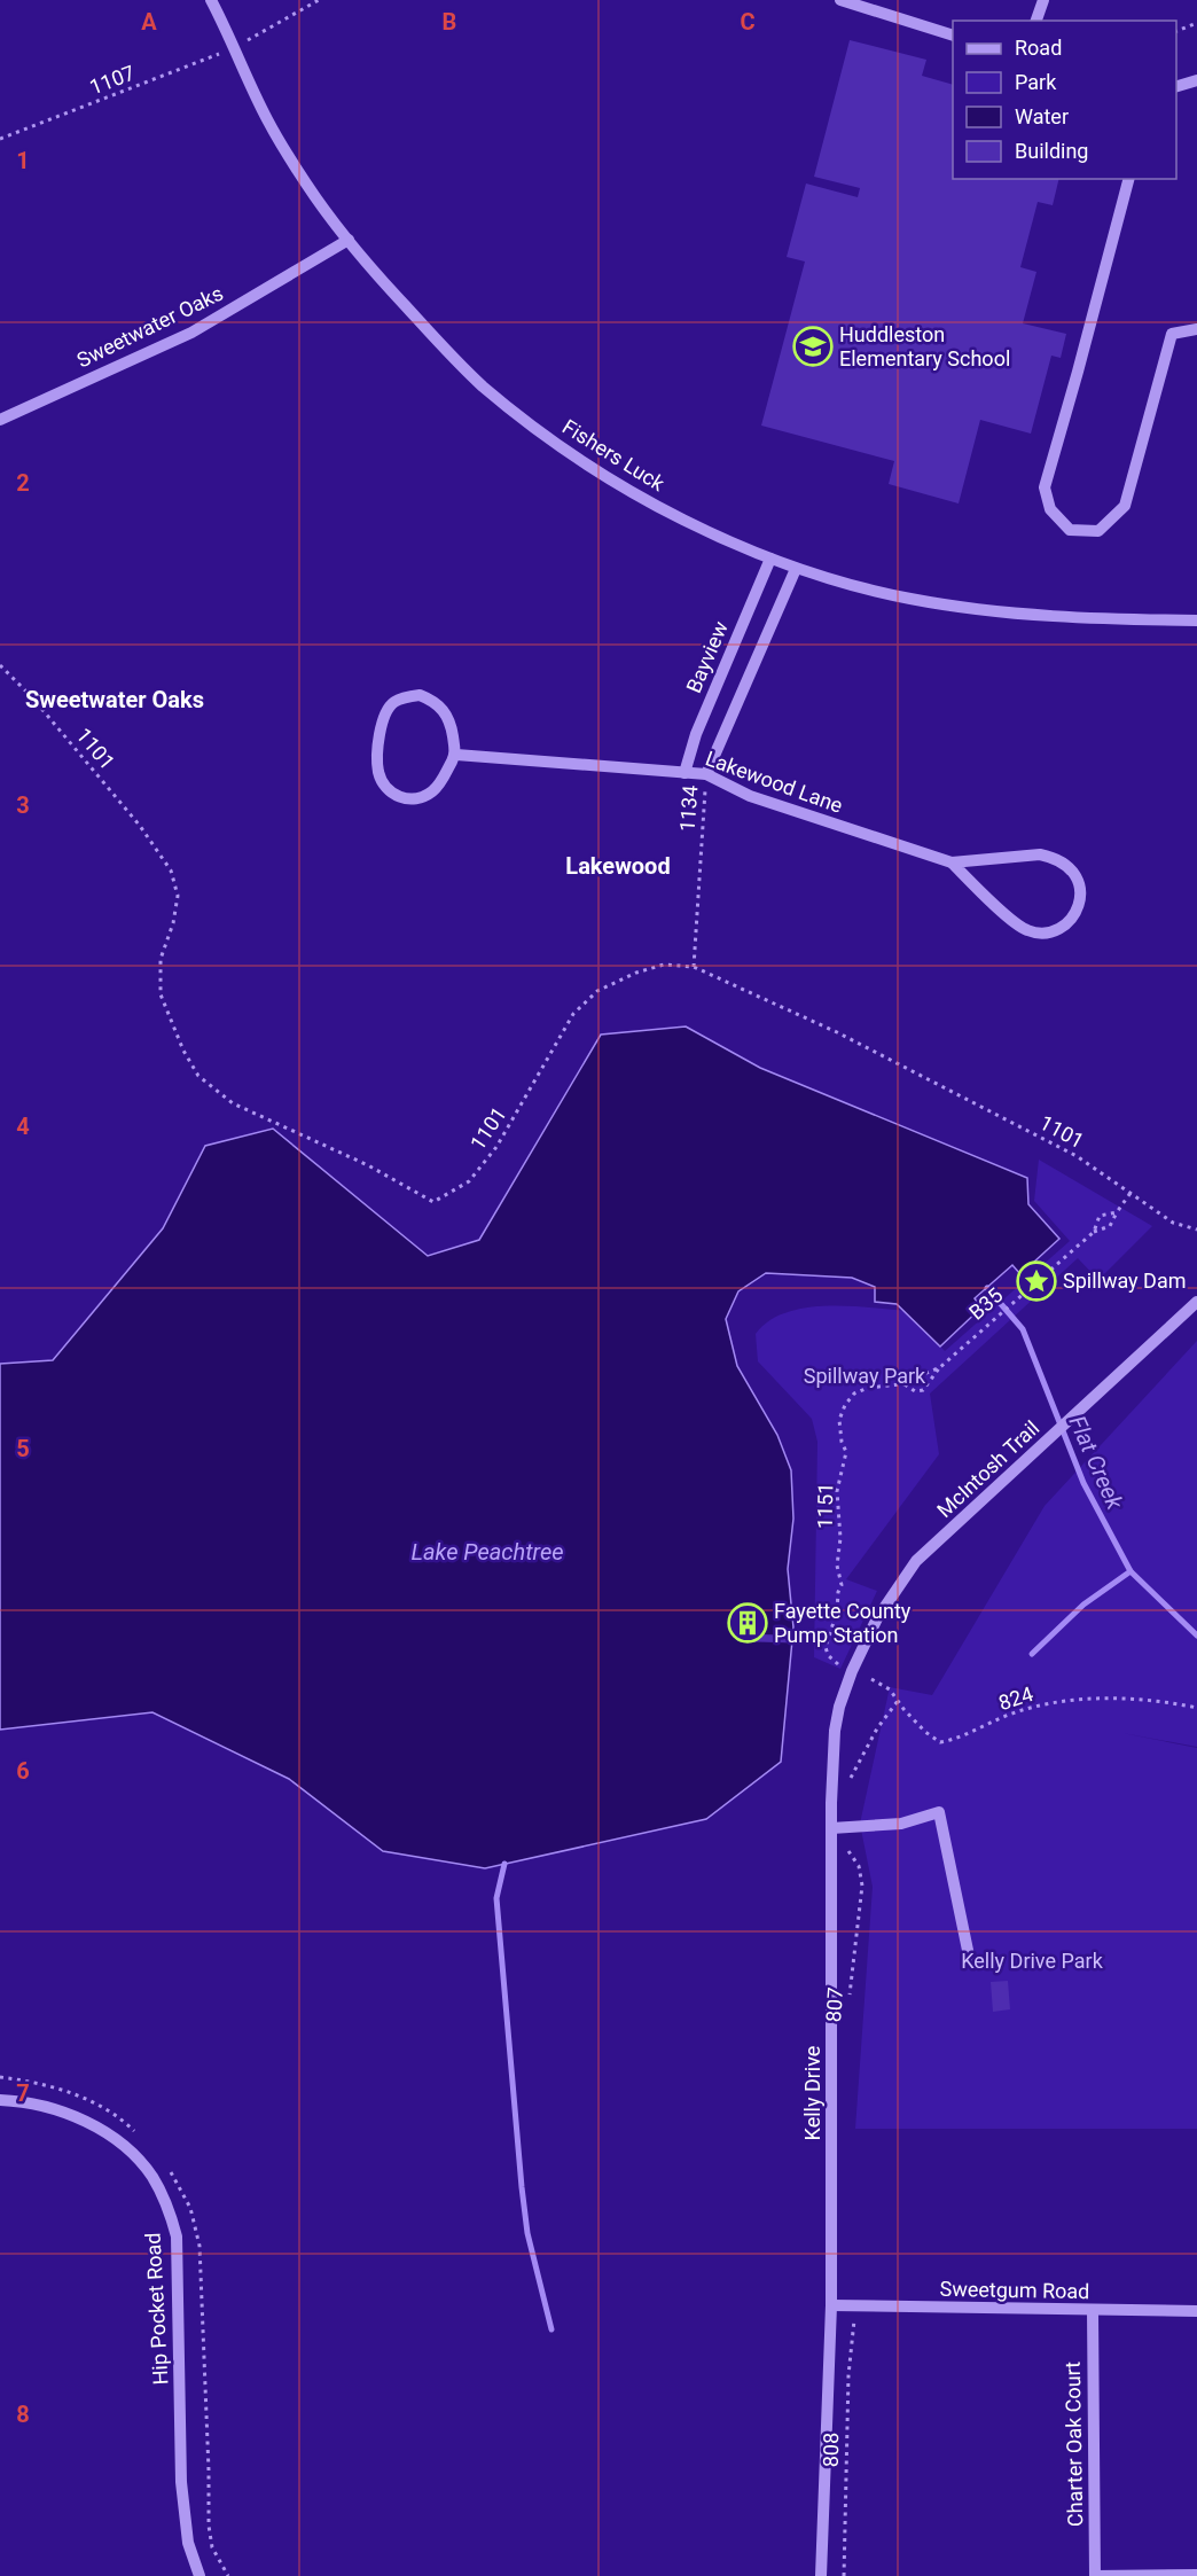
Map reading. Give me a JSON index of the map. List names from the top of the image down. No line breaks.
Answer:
{"streets":{"street":["Sweetwater Oaks","Fishers Luck","Bayview","Lakewood Lane","McIntosh Trail","Kelly Drive","Sweetgum Road","Hip Pocket Road","Charter Oak Court"],"path":["1107","1101","1134","B35","1151","824","807","808"]},"crossings":[["1107","Fishers Luck"],["Sweetwater Oaks","Fishers Luck"],["Fishers Luck","Bayview"],["Bayview","Lakewood Lane"],["1101","1134"],["Lakewood Lane","1134"],["B35","1151"],["McIntosh Trail","Kelly Drive"],["Kelly Drive","Sweetgum Road"],["Sweetgum Road","Charter Oak Court"],["Sweetgum Road","808"]],"districts":["Sweetwater Oaks","Lakewood"],"water":["Flat Creek","Lake Peachtree"],"parks":["Spillway Park","Kelly Drive Park"],"places":{"school or university":["Huddleston Elementary School"],"place":["Spillway Dam"],"building":["Fayette County Pump Station"]},"legend":["Road","Park","Water","Building"],"grid":{"columns":["A","B","C"],"rows":["1","2","3","4","5","6","7","8"]}}
